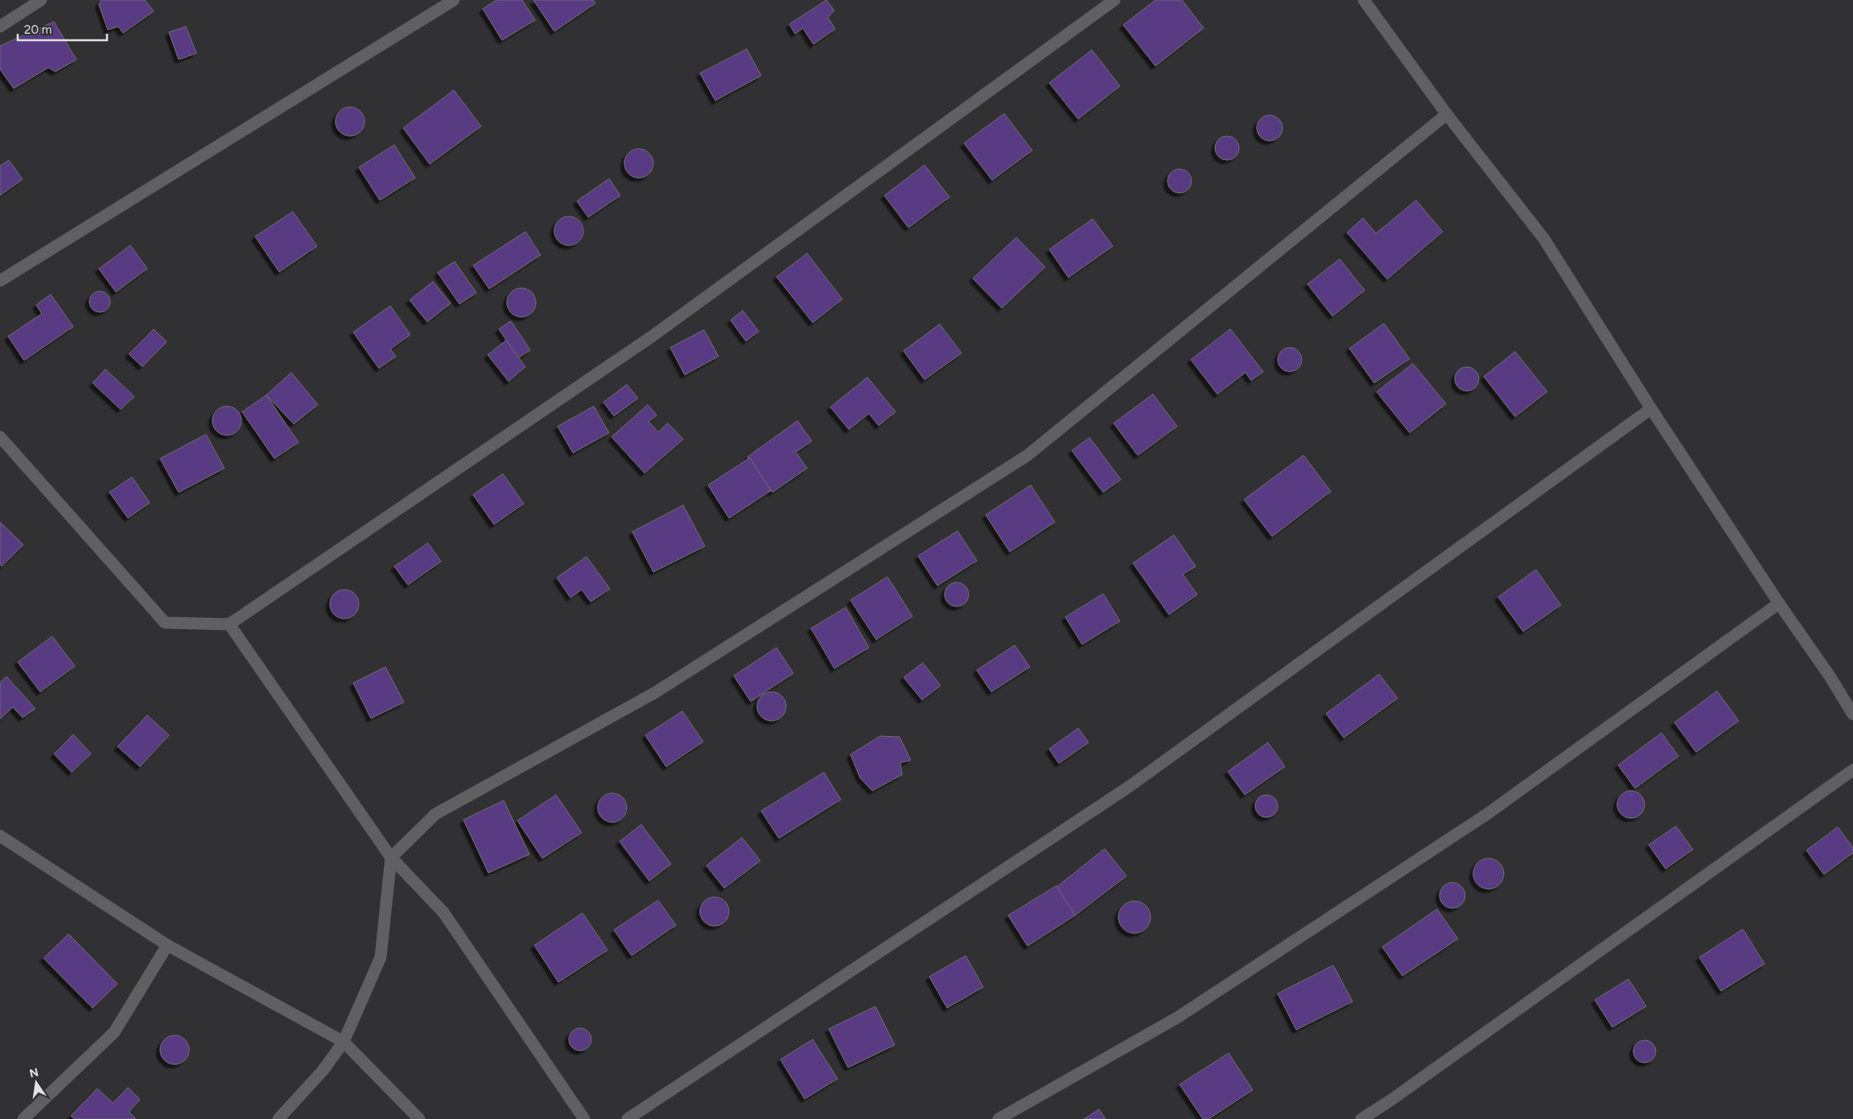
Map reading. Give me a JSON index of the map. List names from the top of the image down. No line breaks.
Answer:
{"scale_bar":"20 m","north":"top"}
